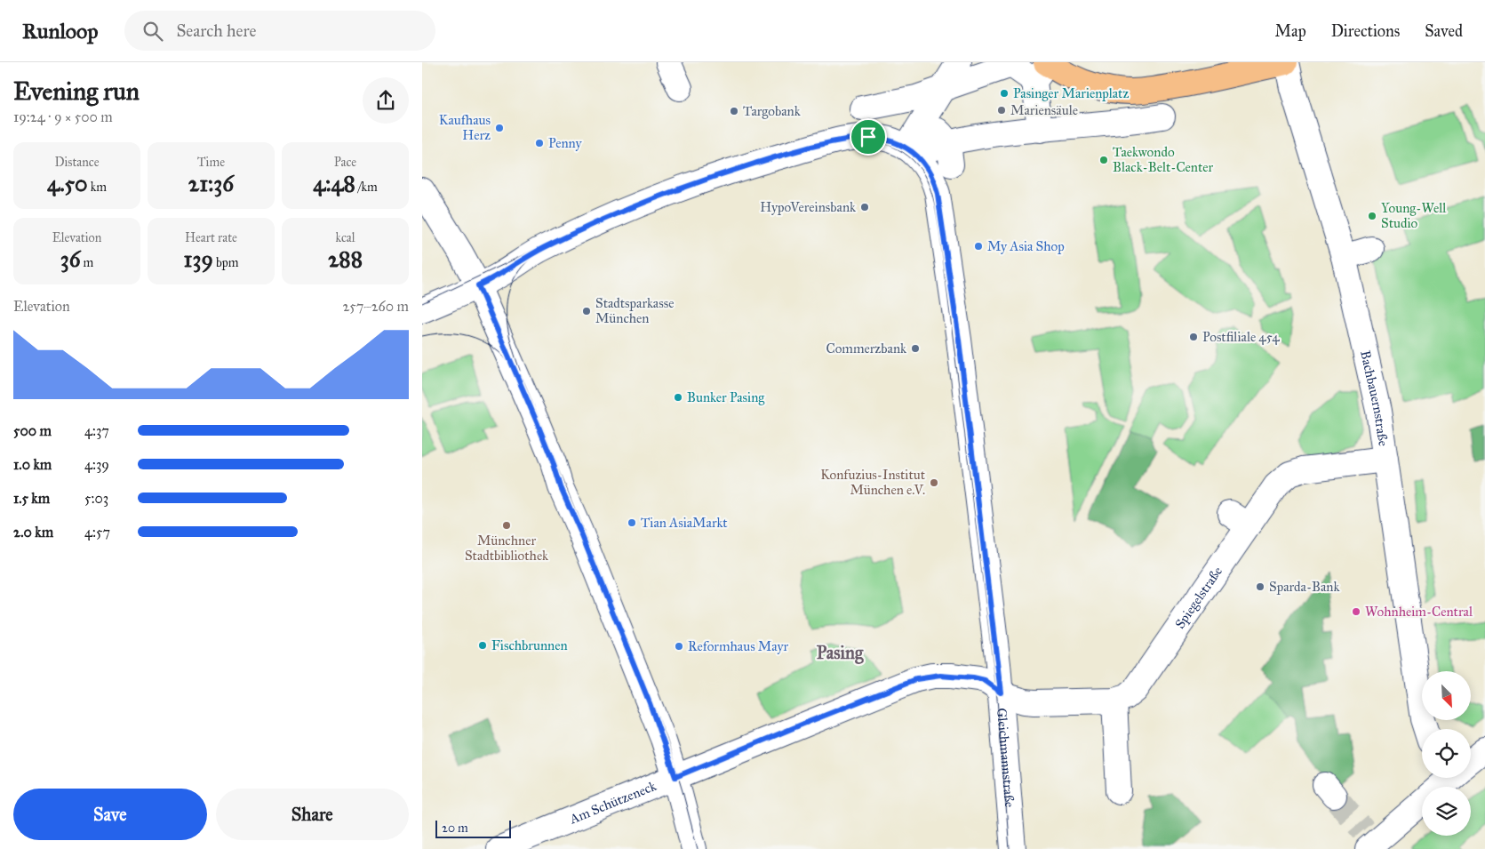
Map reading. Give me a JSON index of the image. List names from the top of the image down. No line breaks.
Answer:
{"streets":{"street":["Bachbauernstraße","Spiegelstraße","Gleichmannstraße","Am Schützeneck"]},"crossings":[["Bachbauernstraße","Spiegelstraße"],["Spiegelstraße","Gleichmannstraße"],["Spiegelstraße","Am Schützeneck"],["Gleichmannstraße","Am Schützeneck"]],"districts":["Pasing"],"places":["Pasinger Marienplatz","Mariensäule","Targobank","Kaufhaus Herz","Penny","Taekwondo Black-Belt-Center","HypoVereinsbank","Young-Well Studio","My Asia Shop","Stadtsparkasse München","Postfiliale 454","Commerzbank","Bunker Pasing","Konfuzius-Institut München e.V.","Tian AsiaMarkt","Münchner Stadtbibliothek","Sparda-Bank","Wohnheim-Central","Fischbrunnen","Reformhaus Mayr"],"scale_bar":"20 m","north":"bottom right","page":{"header":"Runloop","search":"Search here","nav":["Map","Directions","Saved"],"heading":["Evening run","19:24 · 9 × 500 m"],"stats":[["Distance","4.50 km"],["Time","21:36"],["Pace","4:48 /km"],["Elevation","36 m"],["Heart rate","139 bpm"],["kcal","288"]],"chart":["Elevation","257–260 m"],"list":[{"name":"500 m","note":"4:37"},{"name":"1.0 km","note":"4:39"},{"name":"1.5 km","note":"5:03"},{"name":"2.0 km","note":"4:57"}],"buttons":["Save","Share"],"scale":"20 m"}}
